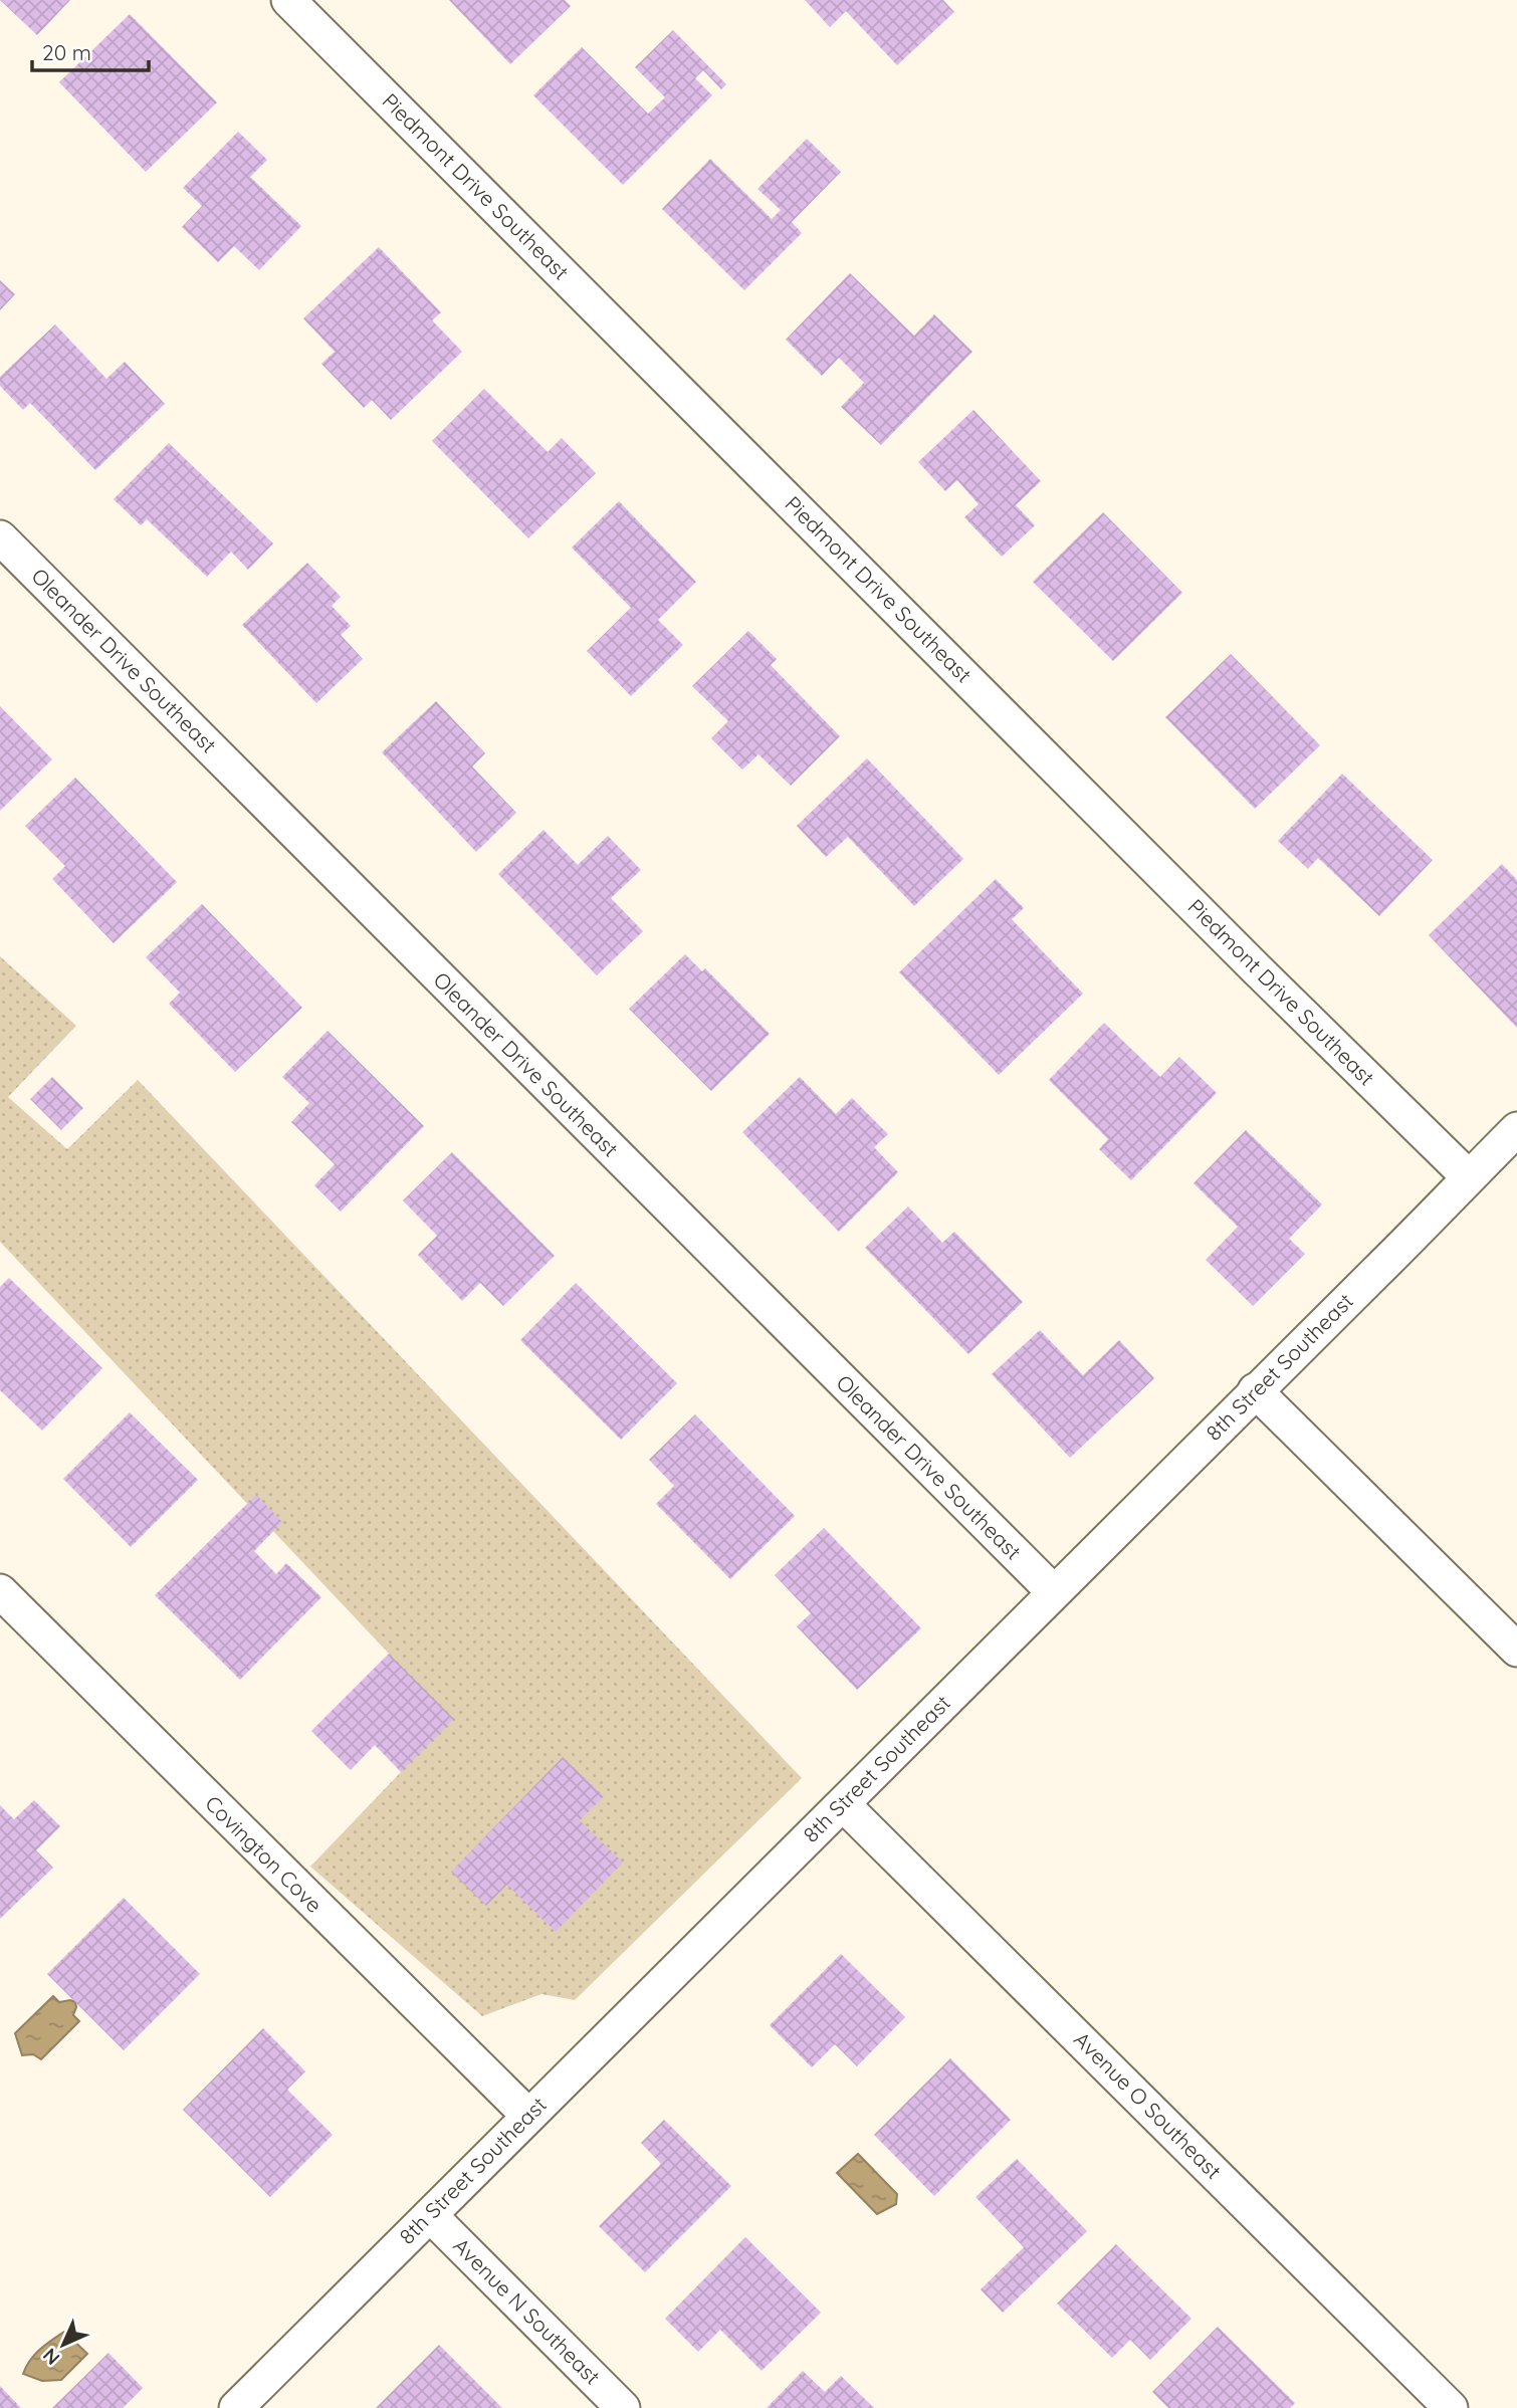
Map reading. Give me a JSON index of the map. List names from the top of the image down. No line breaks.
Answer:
{"streets":{"street":["Piedmont Drive Southeast","Oleander Drive Southeast","8th Street Southeast","Covington Cove","Avenue O Southeast","Avenue N Southeast"]},"crossings":[["Piedmont Drive Southeast","8th Street Southeast"],["Oleander Drive Southeast","8th Street Southeast"],["8th Street Southeast","Covington Cove"],["8th Street Southeast","Avenue O Southeast"],["8th Street Southeast","Avenue N Southeast"]],"scale_bar":"20 m","north":"bottom left"}
